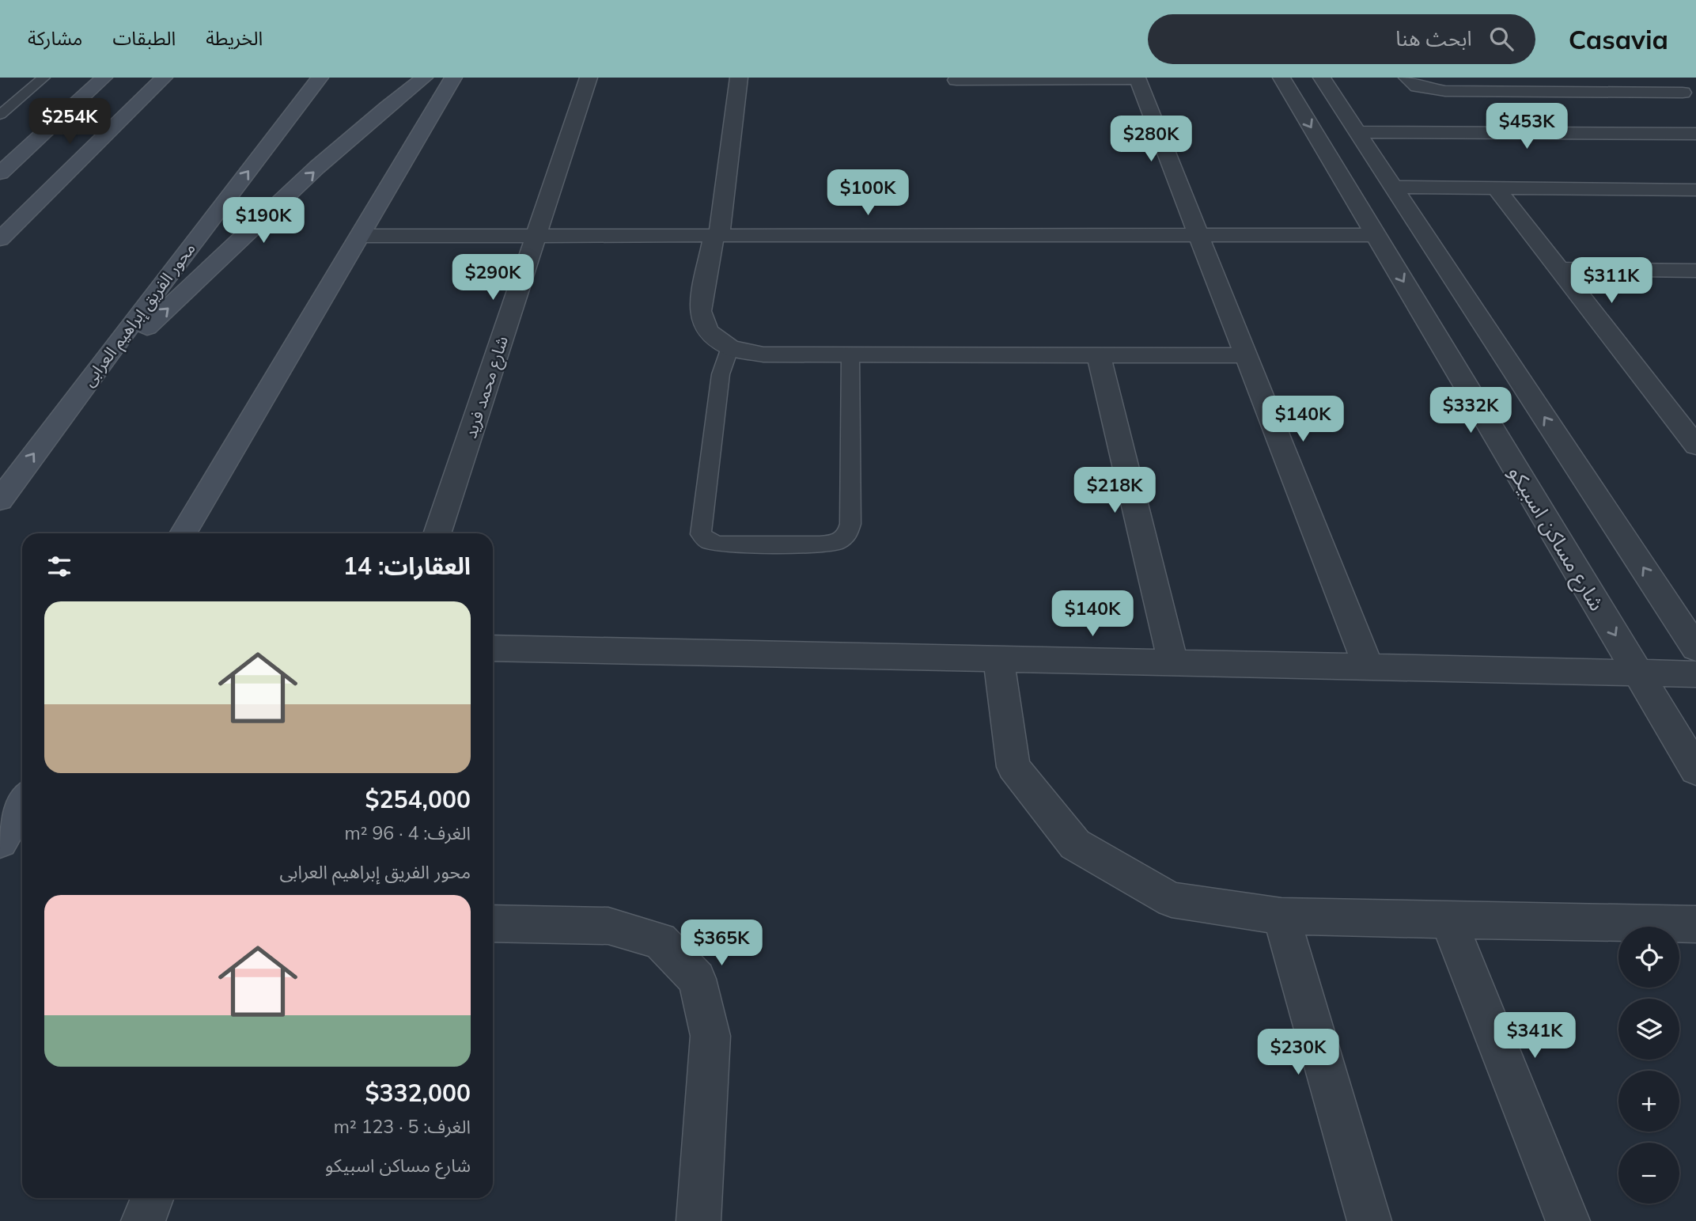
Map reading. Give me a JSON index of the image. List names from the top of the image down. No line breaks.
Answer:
{"streets":{"main road":["محور الفريق إبراهيم العرابى"],"street":["شارع محمد فريد","شارع مساكن اسبيكو"]},"page":{"header":"Casavia","search":"ابحث هنا","nav":["الخريطة","الطبقات","مشاركة"],"price":["$254K","$453K","$280K","$100K","$190K","$290K","$311K","$332K","$140K","$218K","$140K","$365K","$341K","$230K"],"heading":"العقارات: 14","list":[{"name":"$254,000","note":"الغرف: 4 · 96 m² · محور الفريق إبراهيم العرابى"},{"name":"$332,000","note":"الغرف: 5 · 123 m² · شارع مساكن اسبيكو"}],"map_buttons":["+","−"]}}
